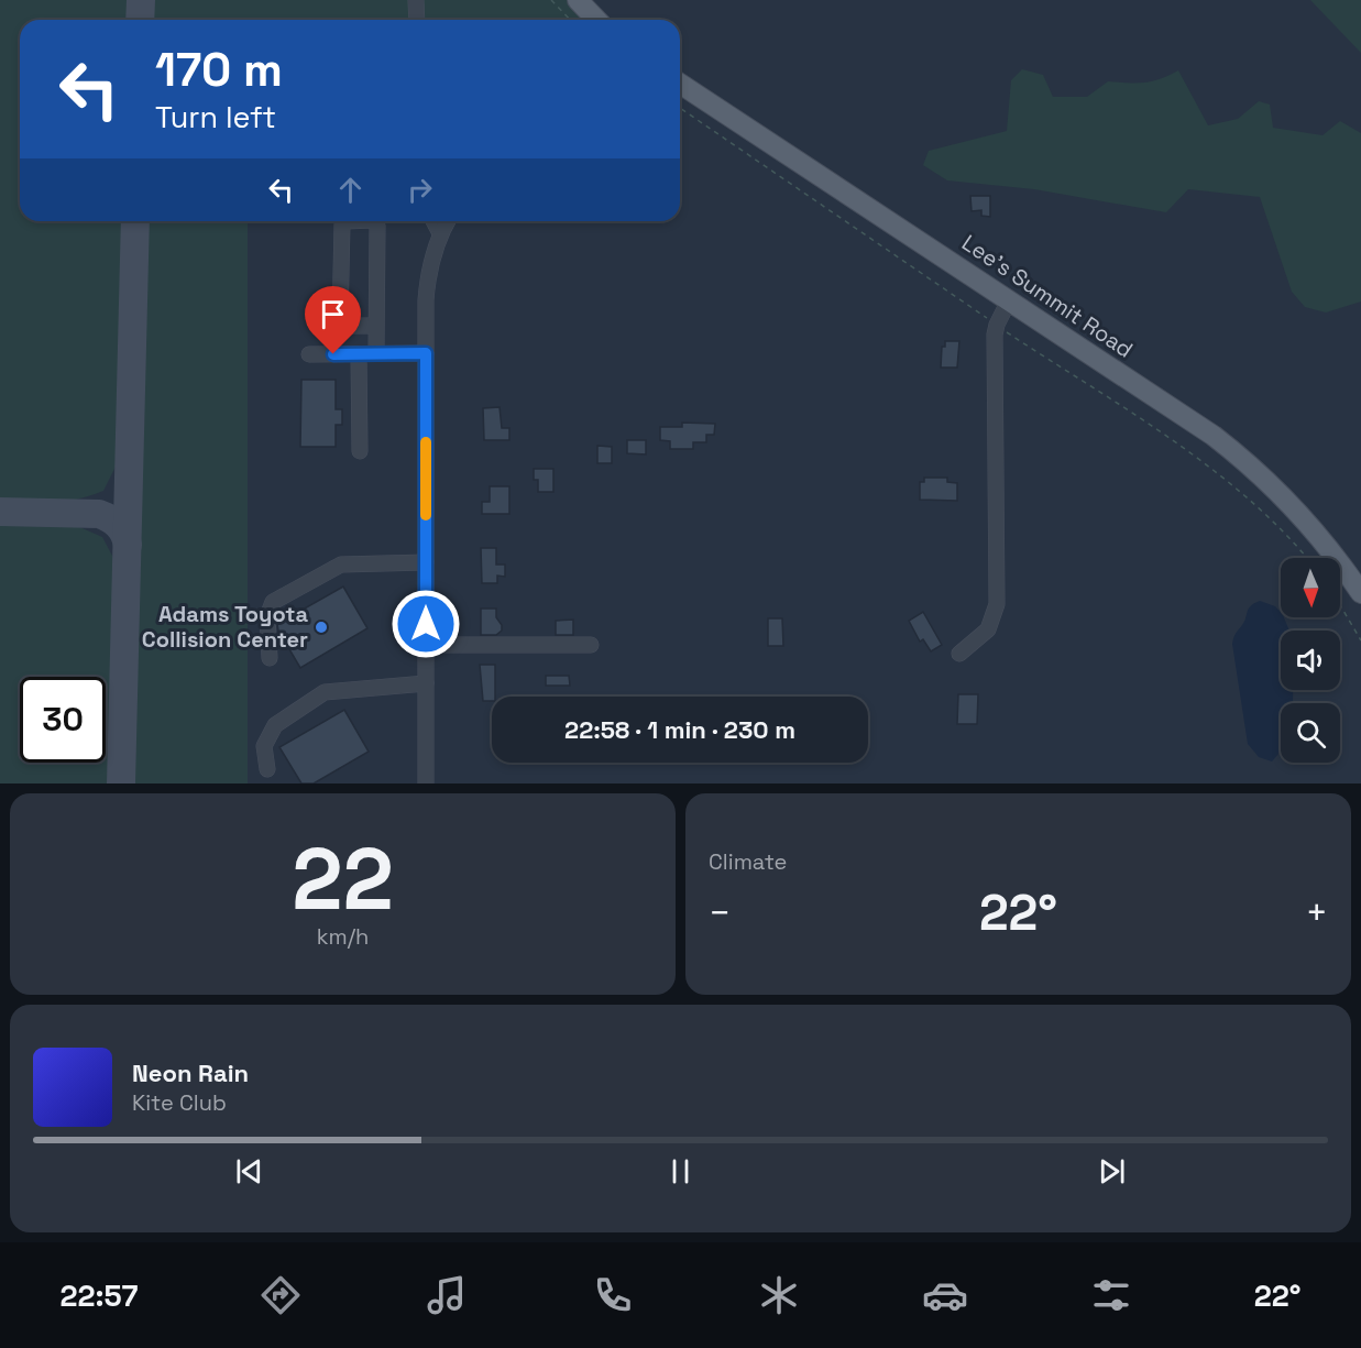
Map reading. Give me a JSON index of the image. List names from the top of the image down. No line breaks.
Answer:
{"streets":{"main road":["Lee's Summit Road"]},"places":["Adams Toyota Collision Center"],"north":"bottom","page":{"turn":["170 m","Turn left"],"limit":"30","trip":"22:58 · 1 min · 230 m","tile":[["22","km/h"],"Climate"],"heat":["−","22°","+"],"song":["Neon Rain","Kite Club"],"tabs":["22:57","22°"]}}
